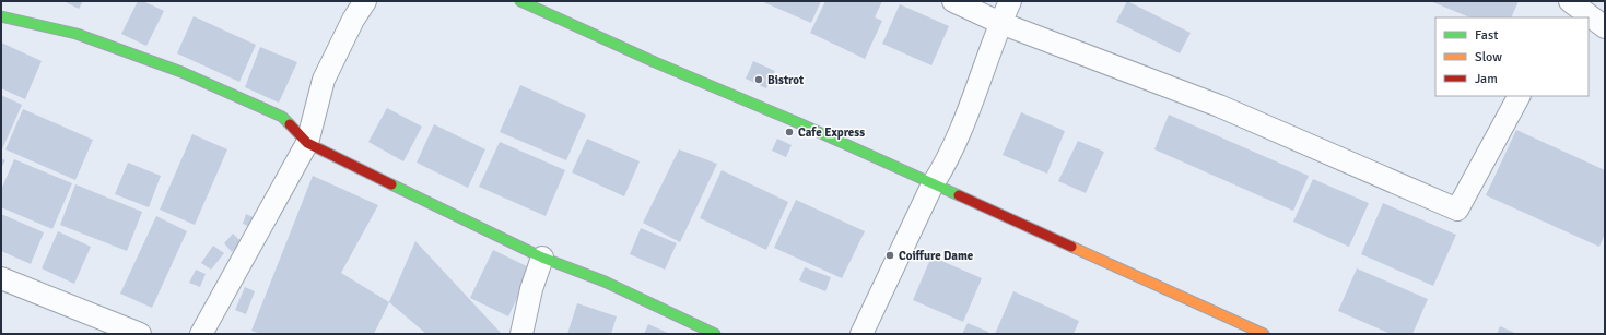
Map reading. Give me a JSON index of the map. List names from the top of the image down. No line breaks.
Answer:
{"places":["Bistrot","Cafe Express","Coiffure Dame"],"legend":["Fast","Slow","Jam"]}
